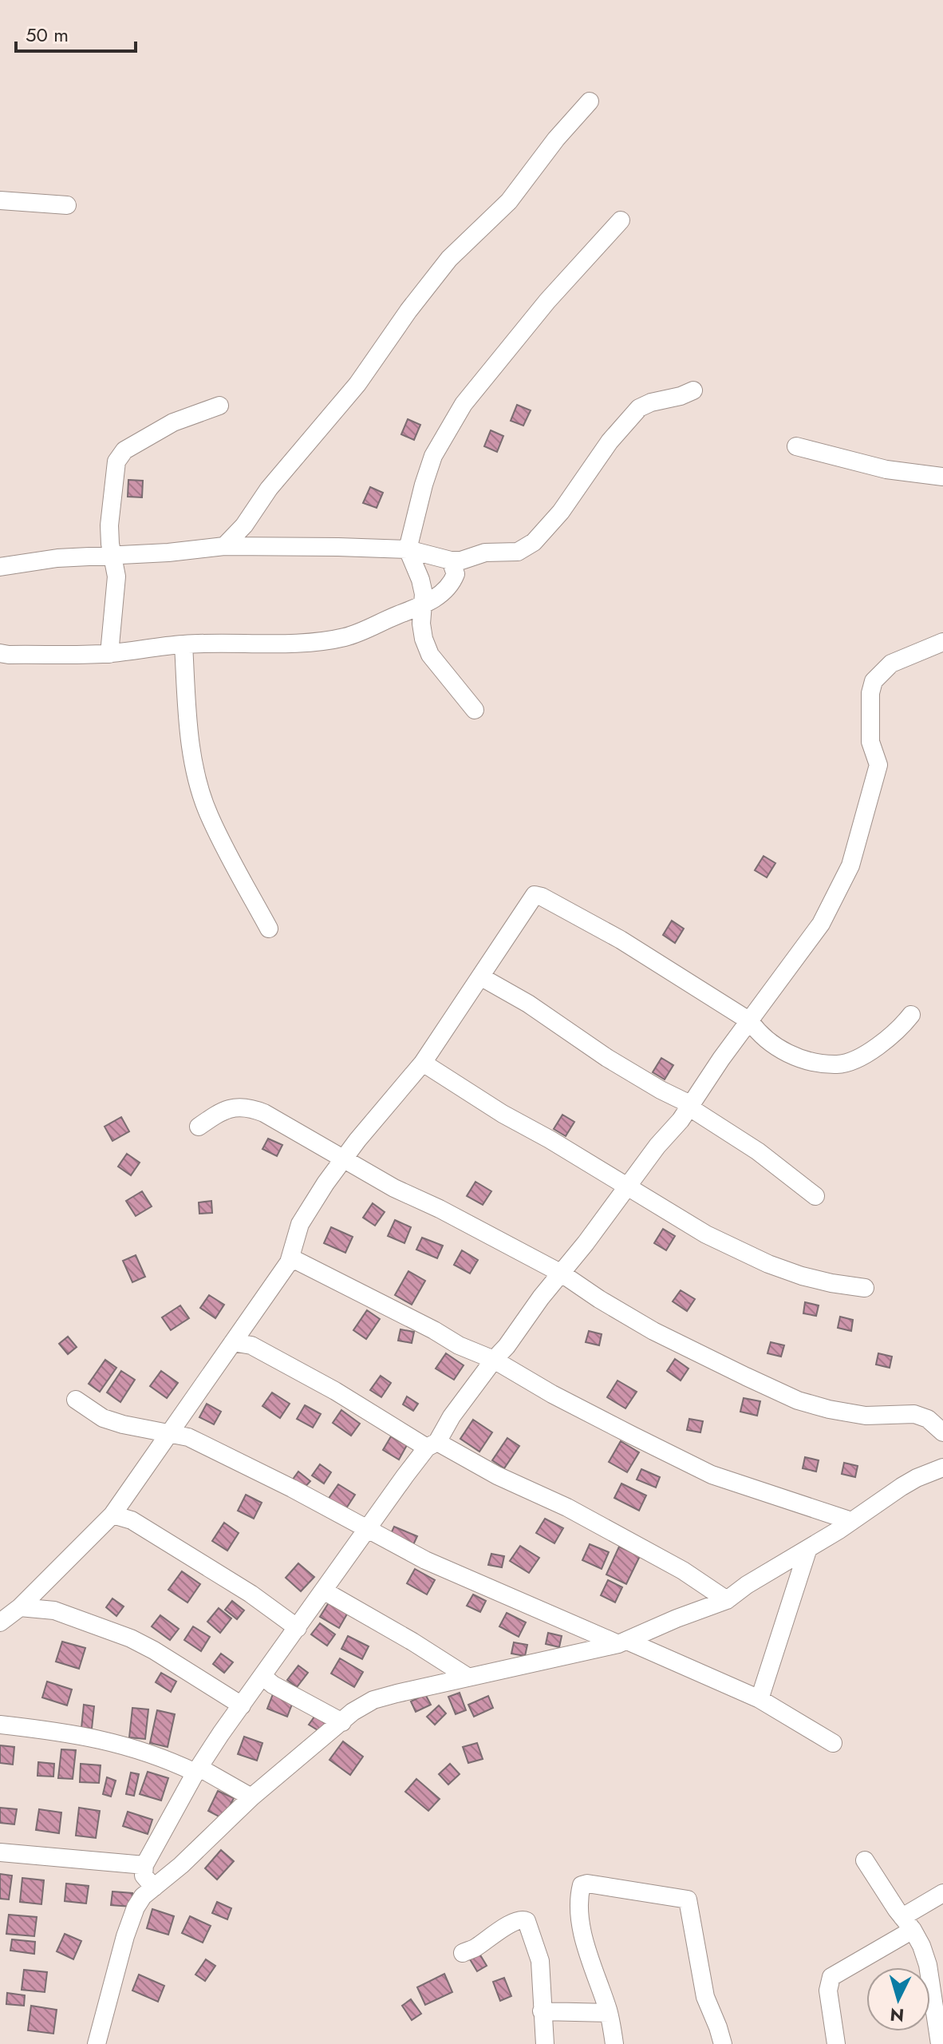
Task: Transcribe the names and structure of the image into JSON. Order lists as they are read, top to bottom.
{
  "scale_bar": "50 m",
  "north": "bottom"
}
